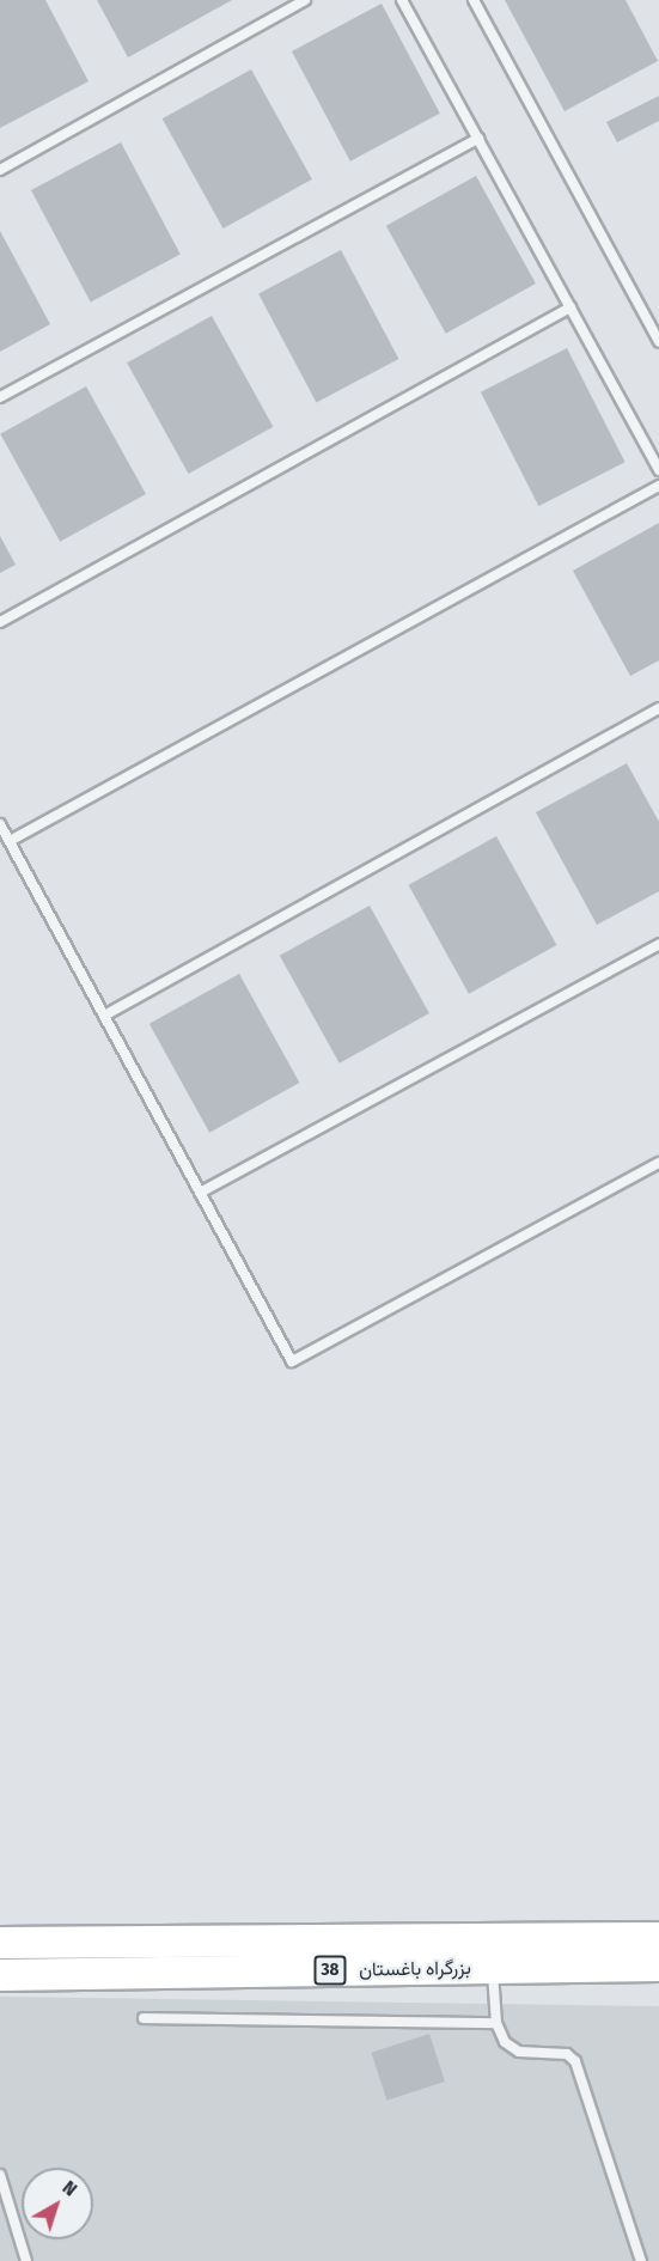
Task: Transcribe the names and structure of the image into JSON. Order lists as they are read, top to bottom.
{
  "streets": {
    "highway": ["بزرگراه باغستان", "38"]
  },
  "north": "top right"
}
